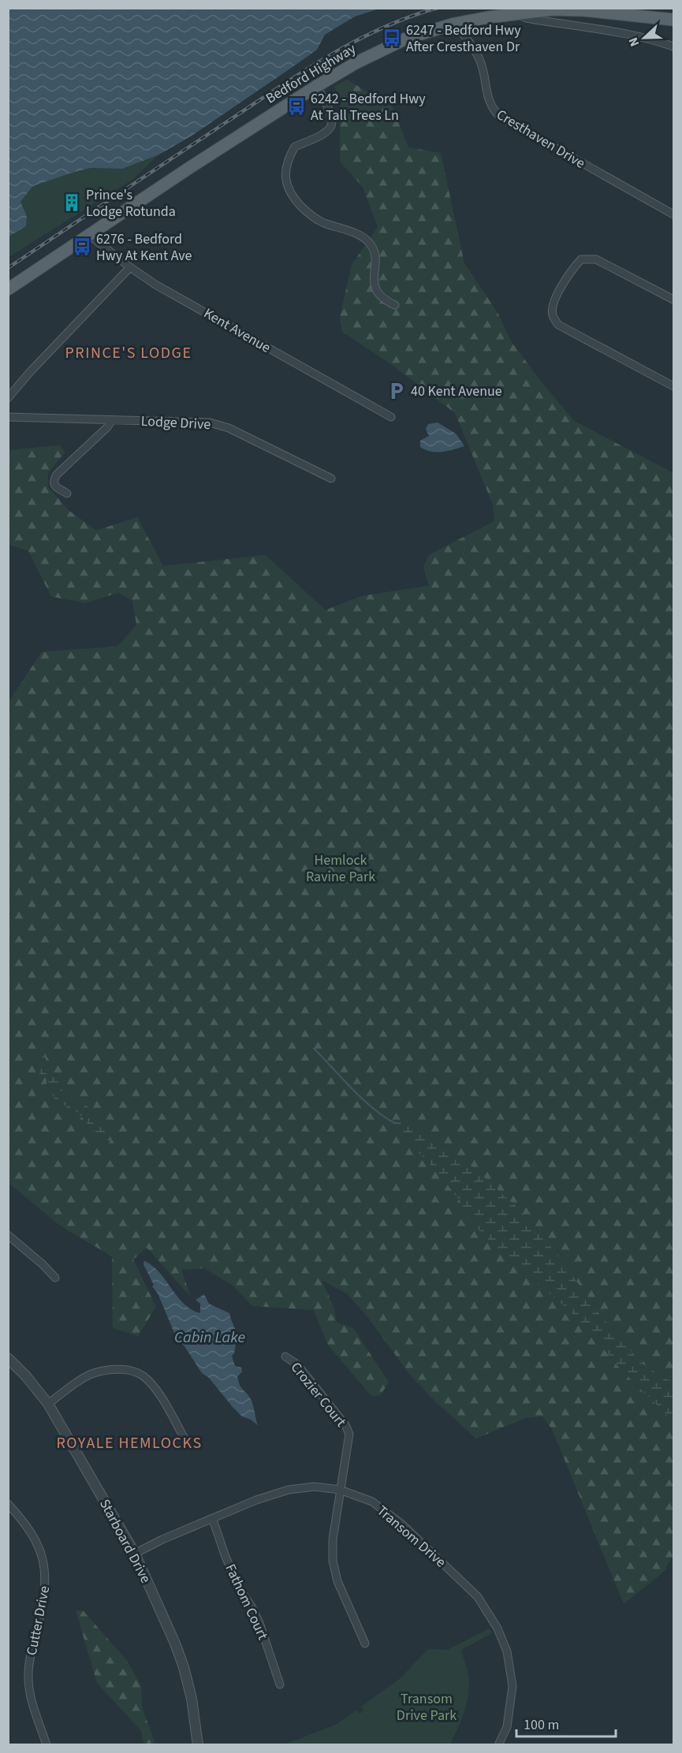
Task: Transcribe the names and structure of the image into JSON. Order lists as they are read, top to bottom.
{
  "streets": {
    "main road": ["Bedford Highway"],
    "street": [
      "Cresthaven Drive",
      "Kent Avenue",
      "Lodge Drive",
      "Crozier Court",
      "Transom Drive",
      "Starboard Drive",
      "Fathom Court",
      "Cutter Drive"
    ]
  },
  "crossings": [
    ["Bedford Highway", "Cresthaven Drive"],
    ["Bedford Highway", "Kent Avenue"],
    ["Crozier Court", "Transom Drive"],
    ["Transom Drive", "Starboard Drive"],
    ["Transom Drive", "Fathom Court"]
  ],
  "districts": ["PRINCE'S LODGE", "ROYALE HEMLOCKS"],
  "water": ["Cabin Lake"],
  "parks": ["Hemlock Ravine Park", "Transom Drive Park"],
  "places": {
    "bus stop": ["6247 - Bedford Hwy After Cresthaven Dr", "6242 - Bedford Hwy At Tall Trees Ln", "6276 - Bedford Hwy At Kent Ave"],
    "building": ["Prince's Lodge Rotunda"],
    "parking": ["40 Kent Avenue"]
  },
  "scale_bar": "100 m",
  "north": "left"
}
